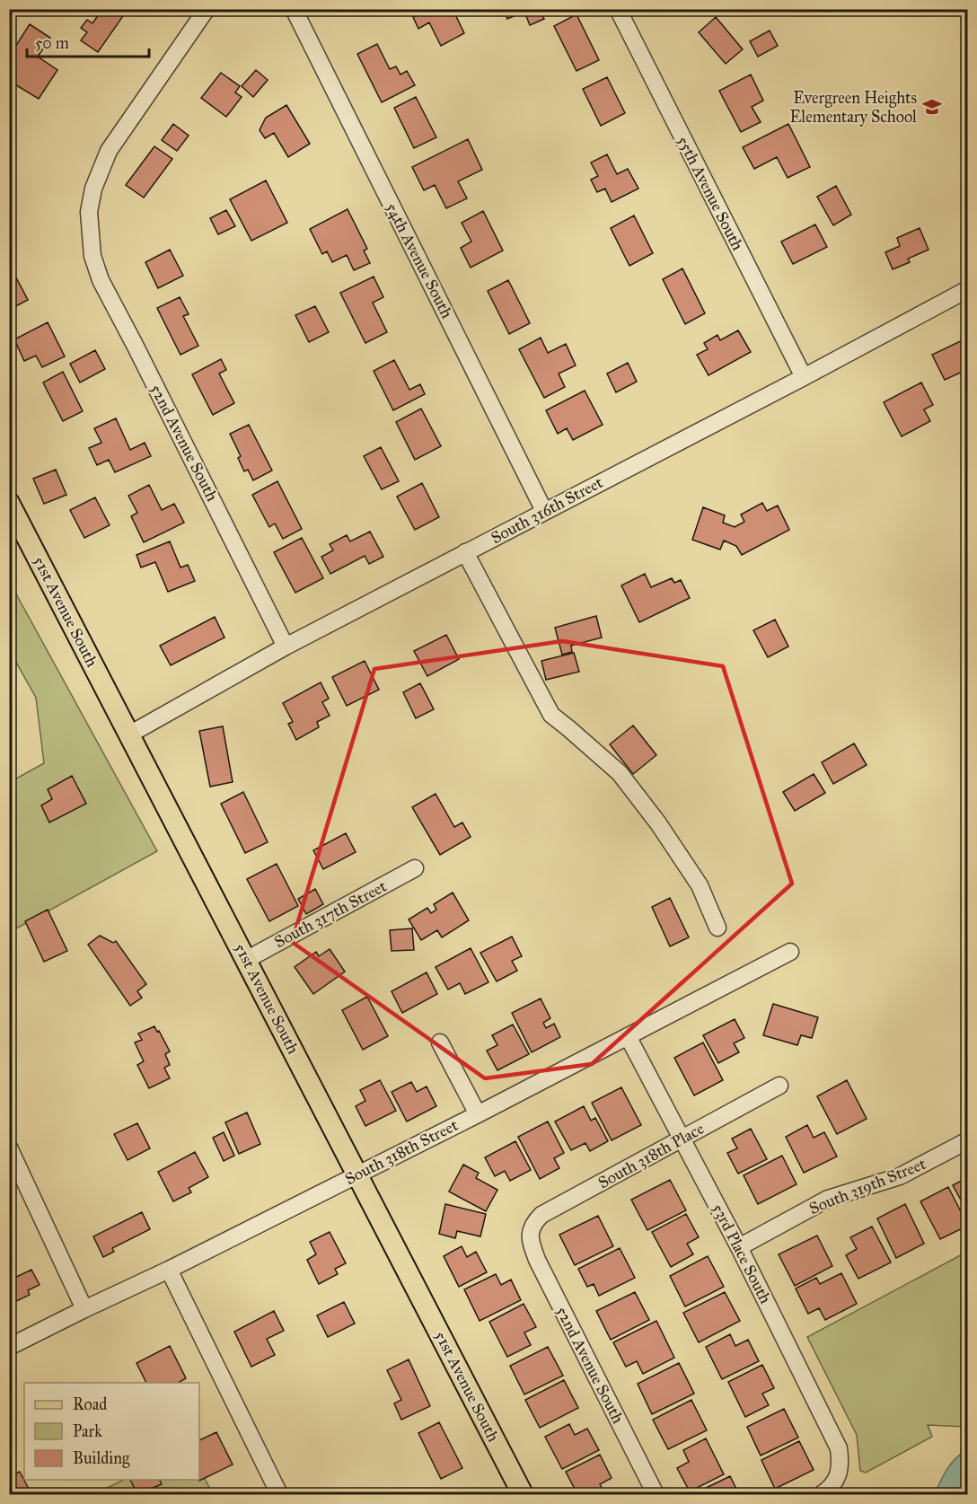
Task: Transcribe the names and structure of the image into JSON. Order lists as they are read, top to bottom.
{
  "streets": {
    "main road": ["51st Avenue South"],
    "street": [
      "55th Avenue South",
      "54th Avenue South",
      "52nd Avenue South",
      "South 316th Street",
      "South 317th Street",
      "South 318th Street",
      "South 318th Place",
      "South 319th Street",
      "53rd Place South"
    ]
  },
  "crossings": [
    ["55th Avenue South", "South 316th Street"],
    ["54th Avenue South", "South 316th Street"],
    ["52nd Avenue South", "South 316th Street"],
    ["52nd Avenue South", "South 318th Place"],
    ["South 316th Street", "51st Avenue South"],
    ["51st Avenue South", "South 317th Street"],
    ["51st Avenue South", "South 318th Street"],
    ["South 318th Street", "53rd Place South"],
    ["South 318th Place", "53rd Place South"],
    ["South 319th Street", "53rd Place South"]
  ],
  "places": {
    "school or university": ["Evergreen Heights Elementary School"]
  },
  "legend": ["Road", "Park", "Building"],
  "scale_bar": "50 m"
}
